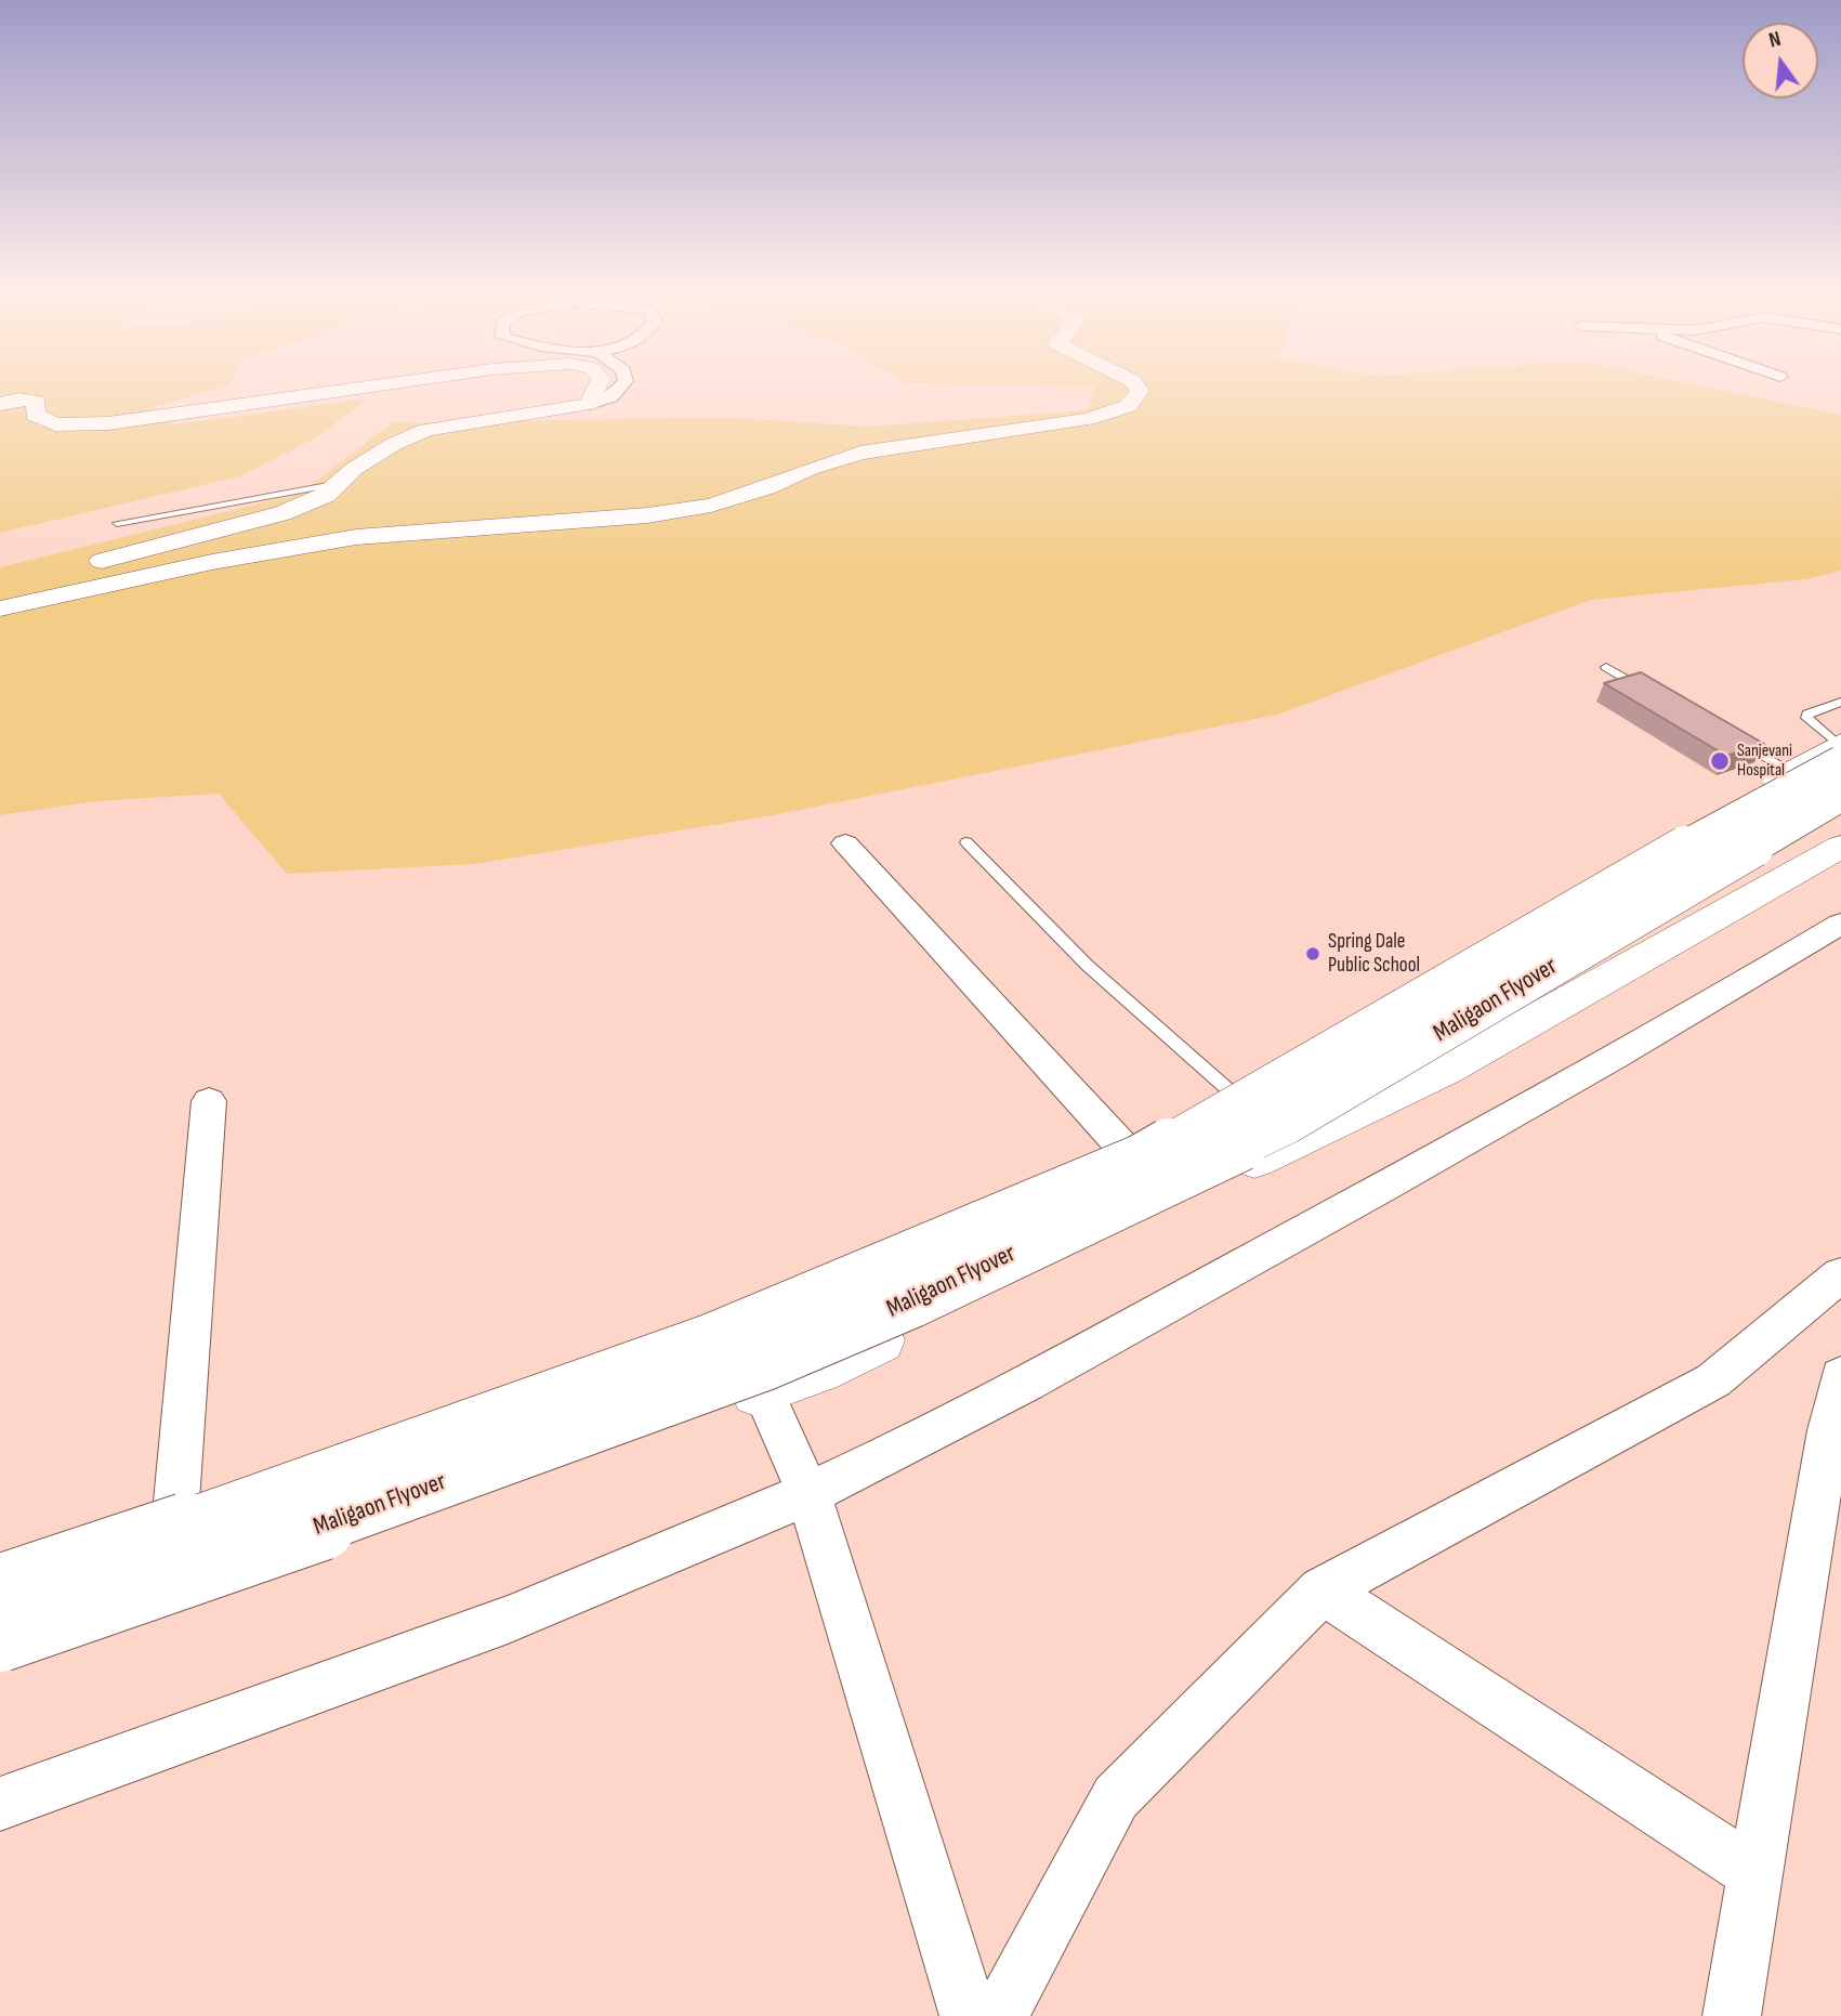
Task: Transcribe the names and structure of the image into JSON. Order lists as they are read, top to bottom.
{
  "streets": {
    "main road": ["Maligaon Flyover"]
  },
  "places": ["Sanjevani Hospital", "Spring Dale Public School"],
  "north": "top"
}
